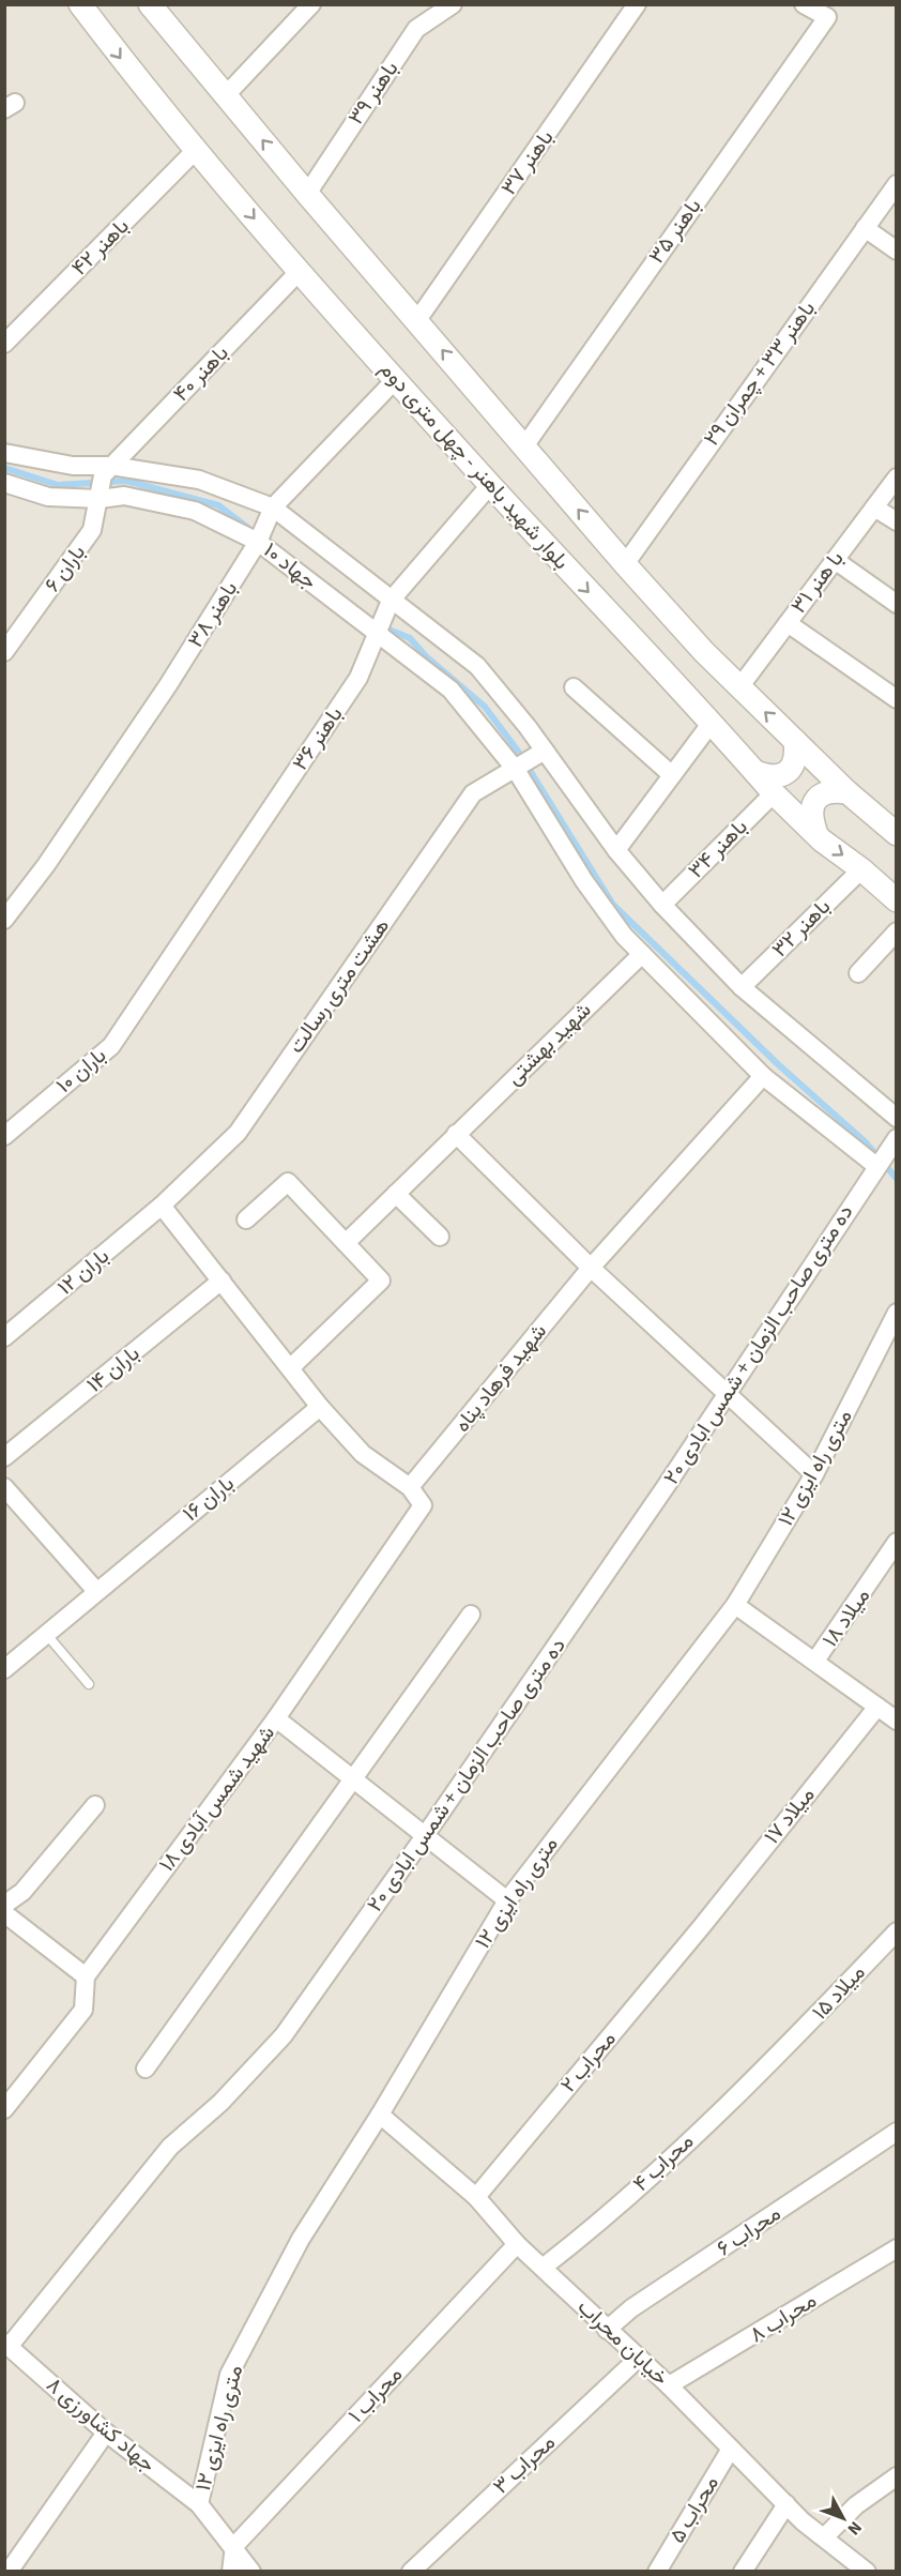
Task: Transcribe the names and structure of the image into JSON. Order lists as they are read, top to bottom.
{
  "streets": {
    "street": [
      "باهنر ۳۹",
      "باهنر ۳۷",
      "باهنر ۳۵",
      "باهنر ۴۲",
      "باهنر ۴۰",
      "باهنر ۳۳ + چمران ۲۹",
      "بلوار شهید باهنر - چهل متری دوم",
      "جهاد ۱۰",
      "باران ۶",
      "با هنر ۳۱",
      "باهنر ۳۸",
      "باهنر ۳۶",
      "باهنر ۳۴",
      "باهنر ۳۲",
      "هشت متری رسالت",
      "شهید بهشتی",
      "باران ۱۰",
      "باران ۱۲",
      "ده متری صاحب الزمان + شمس ابادی ۲۰",
      "باران ۱۴",
      "شهید فرهاد پناه",
      "۱۲ متری راه ایزی",
      "باران ۱۶",
      "میلاد ۱۸",
      "شهید شمس آبادی ۱۸",
      "میلاد ۱۷",
      "میلاد ۱۵",
      "محراب ۲",
      "محراب ۴",
      "محراب ۶",
      "محراب ۸",
      "خیابان محراب",
      "محراب ۱",
      "جهاد کشاورزی ۸",
      "محراب ۳",
      "محراب ۵"
    ]
  },
  "crossings": [
    ["باهنر ۴۲", "بلوار شهید باهنر - چهل متری دوم"],
    ["باهنر ۴۰", "بلوار شهید باهنر - چهل متری دوم"],
    ["باهنر ۴۰", "جهاد ۱۰"],
    ["باهنر ۴۰", "باران ۶"],
    ["بلوار شهید باهنر - چهل متری دوم", "باهنر ۳۸"],
    ["بلوار شهید باهنر - چهل متری دوم", "باهنر ۳۶"],
    ["بلوار شهید باهنر - چهل متری دوم", "باهنر ۳۴"],
    ["بلوار شهید باهنر - چهل متری دوم", "باهنر ۳۲"],
    ["جهاد ۱۰", "باران ۶"],
    ["جهاد ۱۰", "باهنر ۳۸"],
    ["جهاد ۱۰", "باهنر ۳۶"],
    ["جهاد ۱۰", "هشت متری رسالت"],
    ["جهاد ۱۰", "شهید بهشتی"],
    ["جهاد ۱۰", "ده متری صاحب الزمان + شمس ابادی ۲۰"],
    ["جهاد ۱۰", "شهید فرهاد پناه"],
    ["باهنر ۳۶", "باران ۱۰"],
    ["هشت متری رسالت", "باران ۱۲"],
    ["ده متری صاحب الزمان + شمس ابادی ۲۰", "جهاد کشاورزی ۸"],
    ["شهید فرهاد پناه", "شهید شمس آبادی ۱۸"],
    ["۱۲ متری راه ایزی", "خیابان محراب"],
    ["۱۲ متری راه ایزی", "جهاد کشاورزی ۸"],
    ["میلاد ۱۷", "محراب ۲"],
    ["میلاد ۱۵", "محراب ۴"],
    ["محراب ۲", "خیابان محراب"],
    ["محراب ۴", "خیابان محراب"],
    ["محراب ۶", "خیابان محراب"],
    ["محراب ۸", "خیابان محراب"],
    ["خیابان محراب", "محراب ۱"],
    ["خیابان محراب", "محراب ۳"],
    ["خیابان محراب", "محراب ۵"],
    ["محراب ۱", "جهاد کشاورزی ۸"]
  ],
  "north": "bottom right"
}
